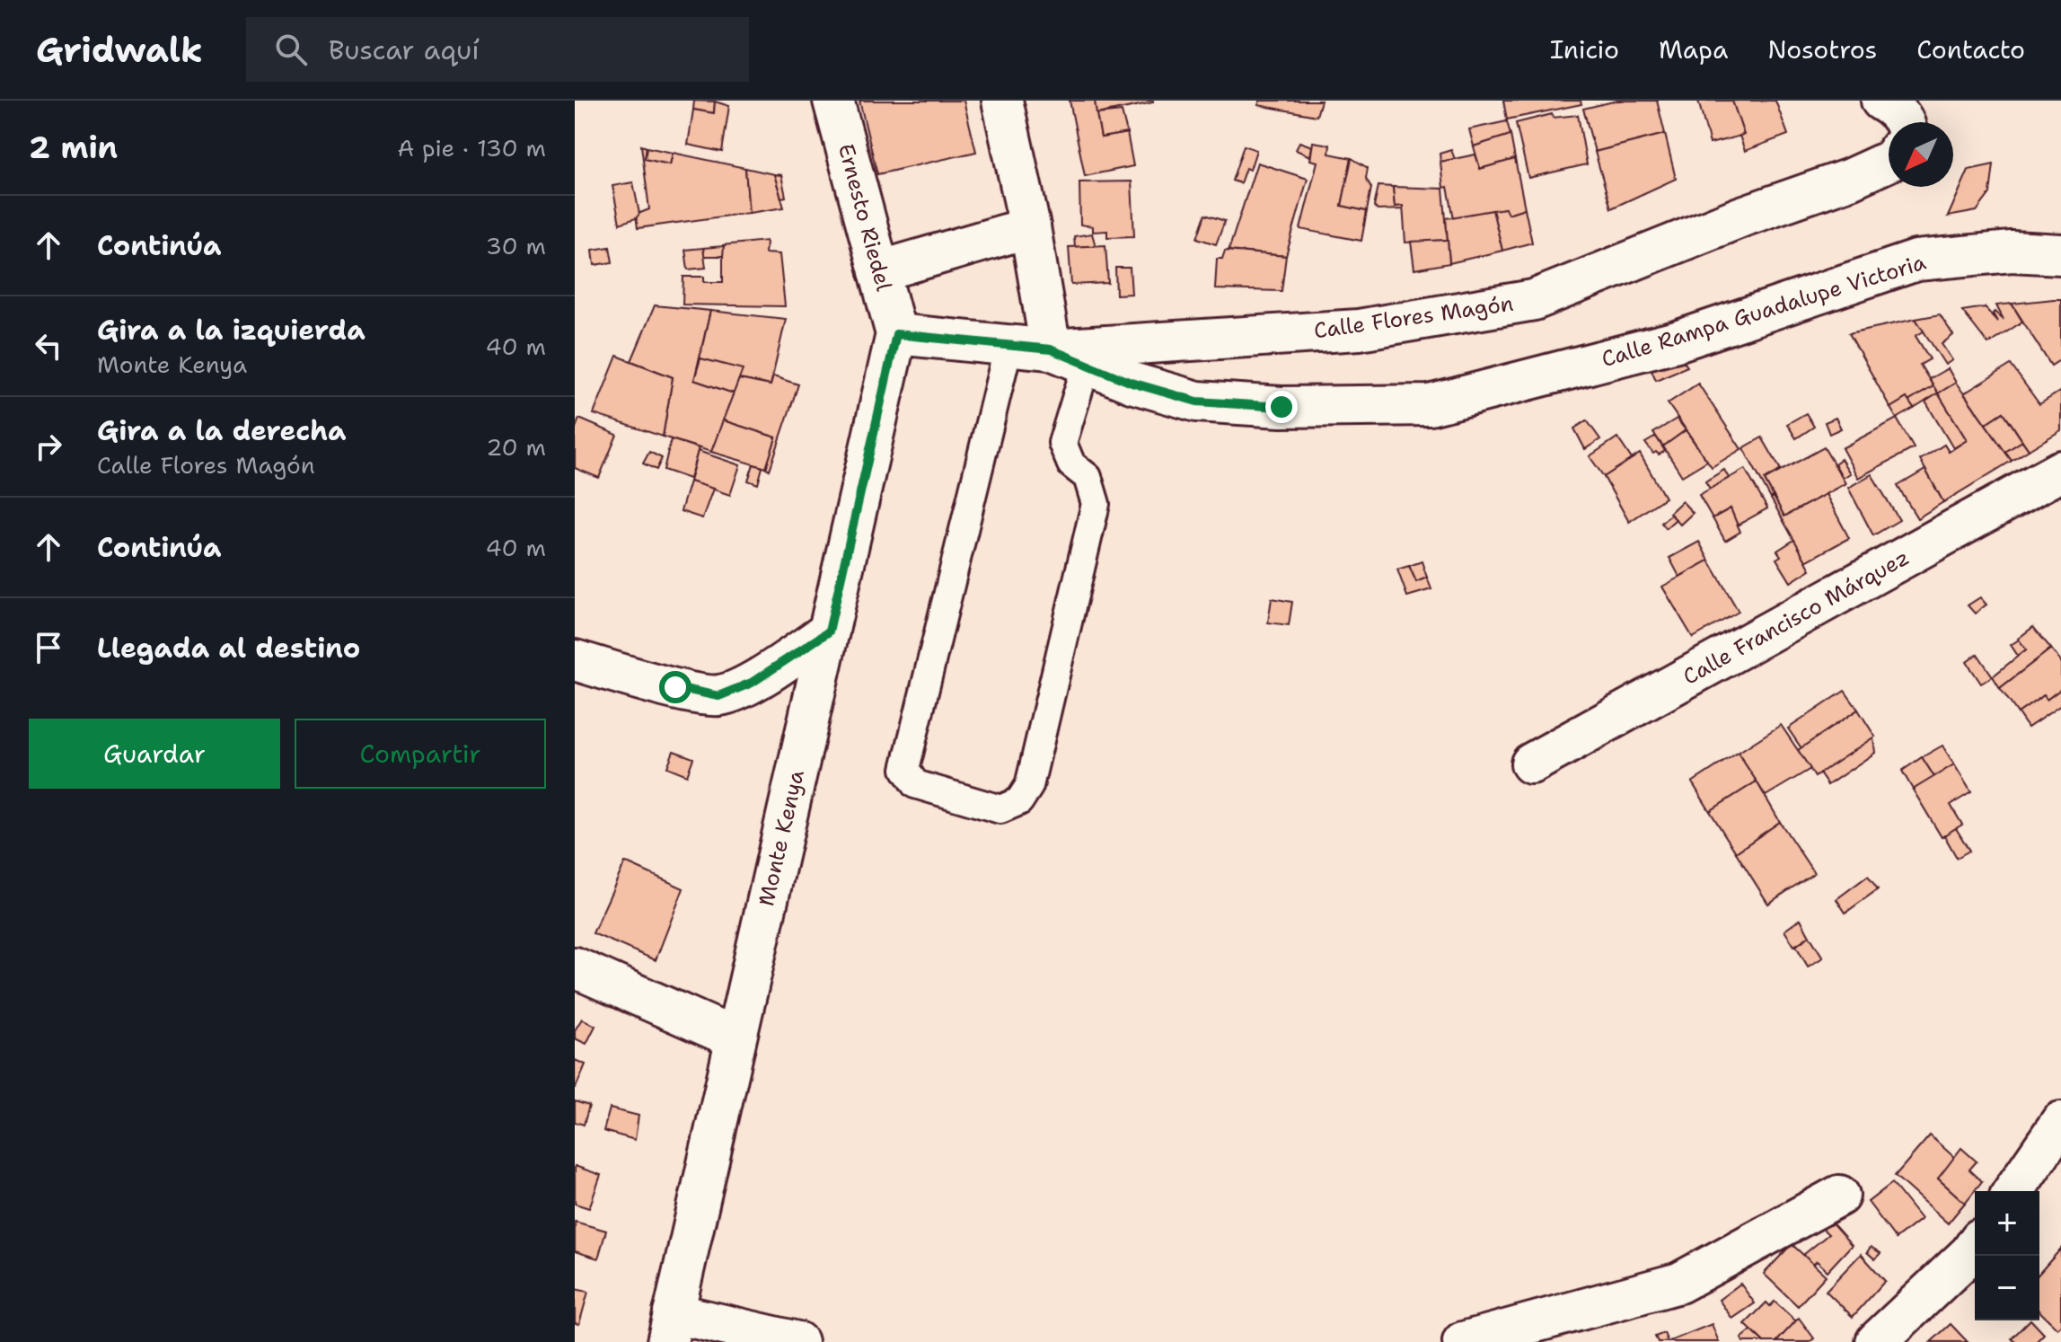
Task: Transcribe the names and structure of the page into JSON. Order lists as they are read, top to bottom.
{
  "streets": {
    "street": [
      "Ernesto Riedel",
      "Calle Rampa Guadalupe Victoria",
      "Calle Flores Magón",
      "Calle Francisco Márquez",
      "Monte Kenya"
    ]
  },
  "crossings": [
    ["Ernesto Riedel", "Calle Flores Magón"],
    ["Ernesto Riedel", "Monte Kenya"],
    ["Calle Rampa Guadalupe Victoria", "Calle Flores Magón"],
    ["Calle Flores Magón", "Monte Kenya"]
  ],
  "north": "bottom left",
  "page": {
    "header": "Gridwalk",
    "search": "Buscar aquí",
    "nav": [
      "Inicio",
      "Mapa",
      "Nosotros",
      "Contacto"
    ],
    "heading": ["2 min", "A pie · 130 m"],
    "list": [
      ["Continúa", "30 m"],
      ["Gira a la izquierda", "Monte Kenya", "40 m"],
      ["Gira a la derecha", "Calle Flores Magón", "20 m"],
      ["Continúa", "40 m"],
      "Llegada al destino"
    ],
    "buttons": ["Guardar", "Compartir"],
    "map_buttons": ["+", "−"]
  }
}
